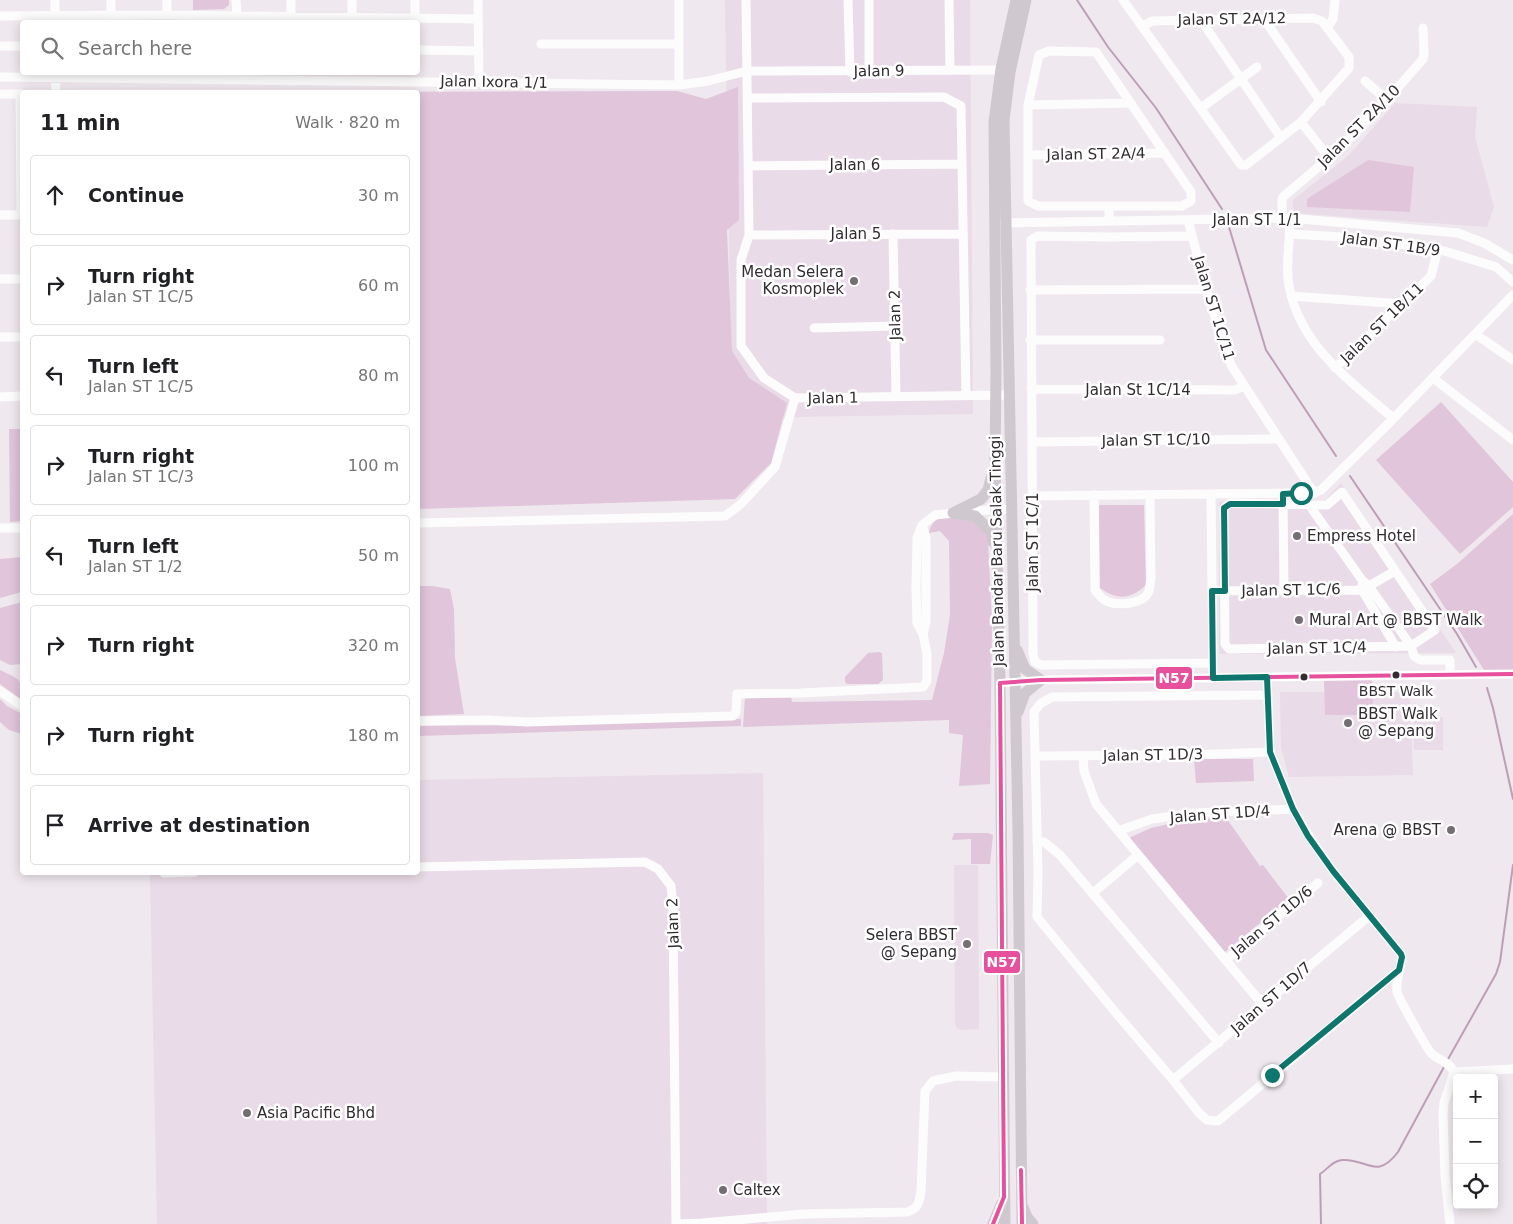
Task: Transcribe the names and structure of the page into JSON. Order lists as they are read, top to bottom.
{
  "streets": {
    "main road": ["Jalan Bandar Baru Salak Tinggi"],
    "street": [
      "Jalan ST 2A/12",
      "Jalan 9",
      "Jalan Ixora 1/1",
      "Jalan ST 2A/10",
      "Jalan ST 2A/4",
      "Jalan 6",
      "Jalan ST 1/1",
      "Jalan 5",
      "Jalan ST 1B/9",
      "Jalan ST 1C/11",
      "Jalan 2",
      "Jalan ST 1B/11",
      "Jalan St 1C/14",
      "Jalan 1",
      "Jalan ST 1C/10",
      "Jalan ST 1C/1",
      "Jalan ST 1C/6",
      "Jalan ST 1C/4",
      "Jalan ST 1D/3",
      "Jalan ST 1D/4",
      "Jalan ST 1D/6",
      "Jalan ST 1D/7"
    ]
  },
  "crossings": [
    ["Jalan 9", "Jalan Ixora 1/1"],
    ["Jalan 9", "Jalan Bandar Baru Salak Tinggi"],
    ["Jalan ST 2A/10", "Jalan ST 1/1"],
    ["Jalan ST 2A/10", "Jalan ST 1B/9"],
    ["Jalan ST 2A/10", "Jalan ST 1B/11"],
    ["Jalan ST 1/1", "Jalan ST 1C/11"],
    ["Jalan ST 1/1", "Jalan Bandar Baru Salak Tinggi"],
    ["Jalan 5", "Jalan 2"],
    ["Jalan 5", "Jalan 1"],
    ["Jalan ST 1B/9", "Jalan ST 1B/11"],
    ["Jalan ST 1C/11", "Jalan St 1C/14"],
    ["Jalan ST 1C/11", "Jalan ST 1C/10"],
    ["Jalan ST 1C/11", "Jalan ST 1C/1"],
    ["Jalan 2", "Jalan 1"],
    ["Jalan St 1C/14", "Jalan ST 1C/1"],
    ["Jalan 1", "Jalan Bandar Baru Salak Tinggi"],
    ["Jalan ST 1C/10", "Jalan ST 1C/1"],
    ["Jalan ST 1C/6", "Jalan ST 1C/4"]
  ],
  "places": [
    "Medan Selera Kosmoplek",
    "Empress Hotel",
    "Mural Art @ BBST Walk",
    "BBST Walk",
    "BBST Walk @ Sepang",
    "Arena @ BBST",
    "Selera BBST @ Sepang",
    "Asia Pacific Bhd",
    "Caltex"
  ],
  "lines": ["transit line N57"],
  "page": {
    "search": "Search here",
    "heading": ["11 min", "Walk · 820 m"],
    "list": [
      ["Continue", "30 m"],
      ["Turn right", "Jalan ST 1C/5", "60 m"],
      ["Turn left", "Jalan ST 1C/5", "80 m"],
      ["Turn right", "Jalan ST 1C/3", "100 m"],
      ["Turn left", "Jalan ST 1/2", "50 m"],
      ["Turn right", "320 m"],
      ["Turn right", "180 m"],
      "Arrive at destination"
    ],
    "map_buttons": ["+", "−"]
  }
}
